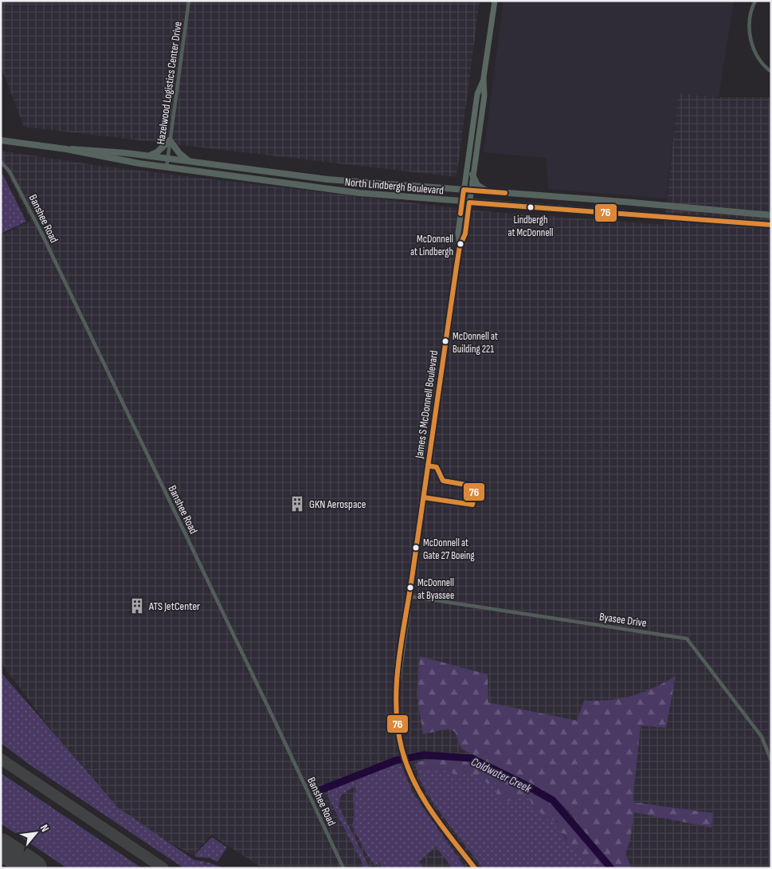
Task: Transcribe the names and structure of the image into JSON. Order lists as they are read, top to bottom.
{
  "streets": {
    "highway": ["North Lindbergh Boulevard"],
    "main road": ["James S McDonnell Boulevard"],
    "street": ["Hazelwood Logistics Center Drive", "Banshee Road", "Byasee Drive"]
  },
  "crossings": [
    ["Hazelwood Logistics Center Drive", "North Lindbergh Boulevard"],
    ["North Lindbergh Boulevard", "James S McDonnell Boulevard"],
    ["James S McDonnell Boulevard", "Byasee Drive"]
  ],
  "water": ["Coldwater Creek"],
  "places": {
    "other": [
      "Lindbergh at McDonnell",
      "McDonnell at Lindbergh",
      "McDonnell at Building 221",
      "McDonnell at Gate 27 Boeing",
      "McDonnell at Byassee"
    ],
    "building": ["GKN Aerospace", "ATS JetCenter"]
  },
  "lines": ["transit line 76"],
  "north": "top right"
}
